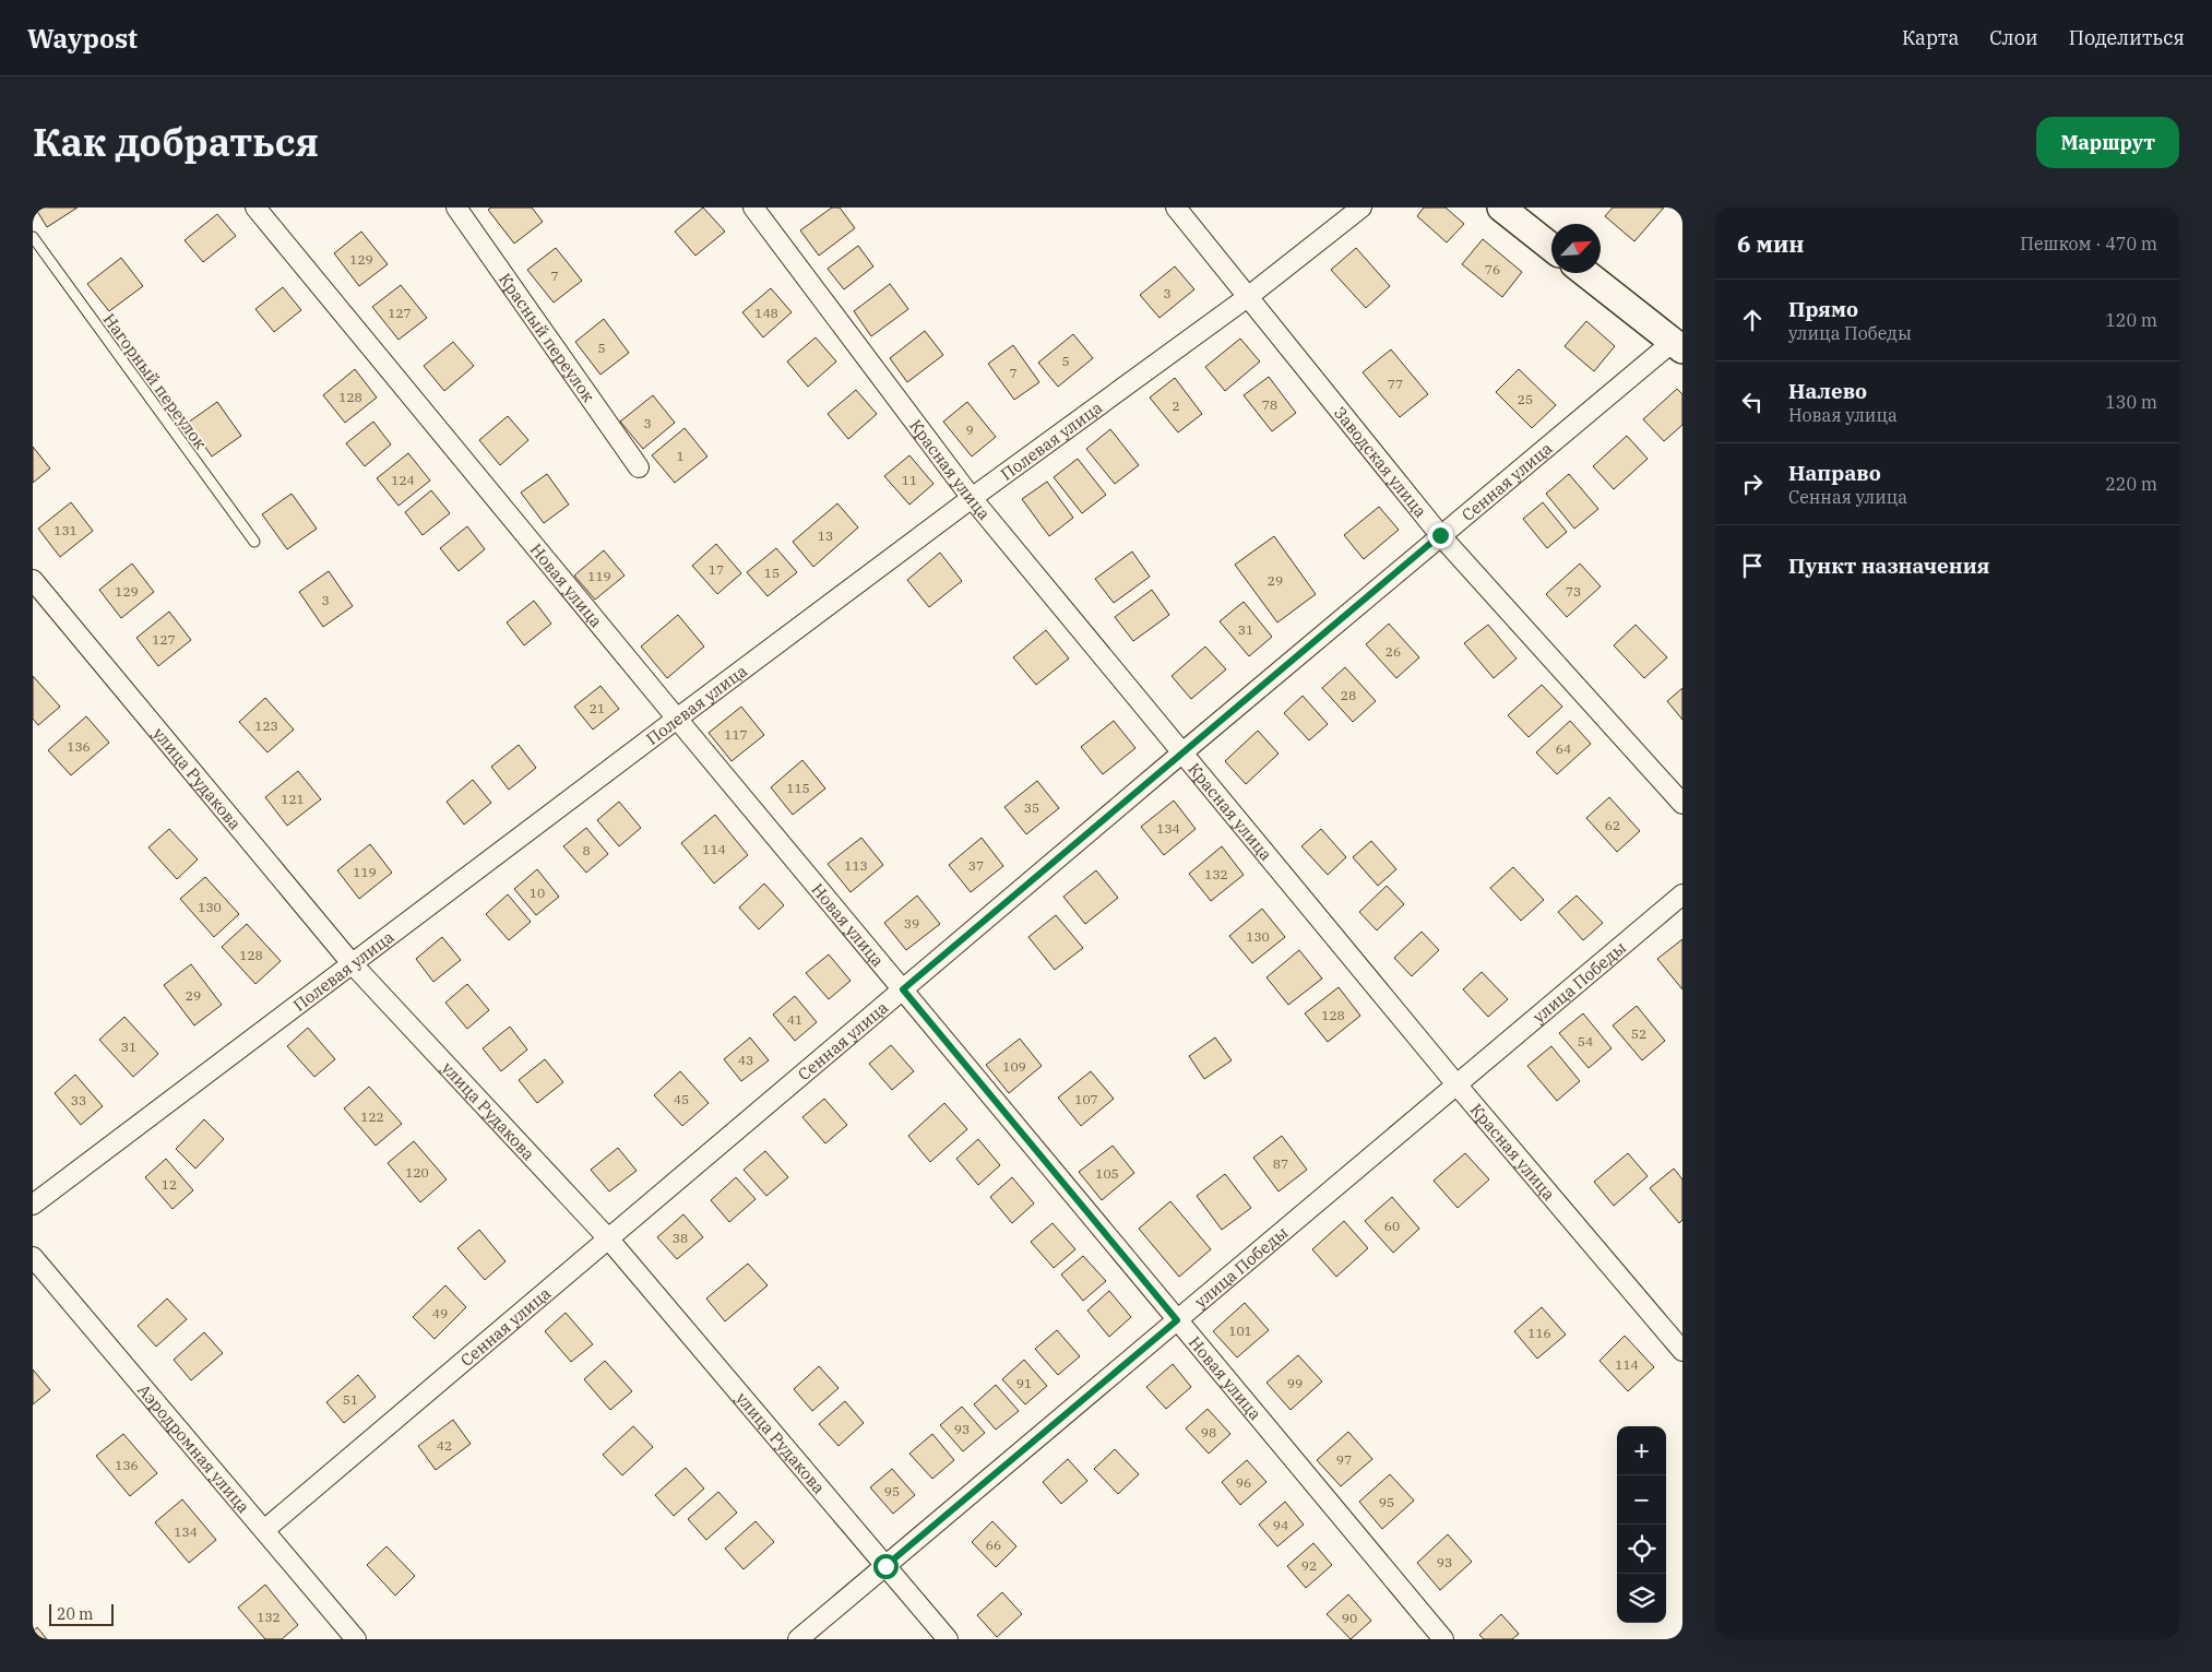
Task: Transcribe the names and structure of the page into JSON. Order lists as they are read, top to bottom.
{
  "streets": {
    "street": [
      "Красный переулок",
      "Полевая улица",
      "Заводская улица",
      "Красная улица",
      "Сенная улица",
      "Новая улица",
      "улица Рудакова",
      "улица Победы",
      "Аэродромная улица"
    ],
    "lane": ["Нагорный переулок"]
  },
  "crossings": [
    ["Полевая улица", "Заводская улица"],
    ["Полевая улица", "Красная улица"],
    ["Полевая улица", "Новая улица"],
    ["Полевая улица", "улица Рудакова"],
    ["Заводская улица", "Сенная улица"],
    ["Красная улица", "Сенная улица"],
    ["Красная улица", "улица Победы"],
    ["Сенная улица", "Новая улица"],
    ["Сенная улица", "улица Рудакова"],
    ["Сенная улица", "Аэродромная улица"],
    ["Новая улица", "улица Победы"],
    ["улица Рудакова", "улица Победы"]
  ],
  "house_numbers": [
    "129",
    "76",
    "7",
    "3",
    "127",
    "148",
    "5",
    "5",
    "7",
    "77",
    "128",
    "25",
    "78",
    "2",
    "3",
    "9",
    "1",
    "124",
    "11",
    "131",
    "13",
    "17",
    "15",
    "119",
    "29",
    "129",
    "73",
    "3",
    "31",
    "127",
    "26",
    "28",
    "21",
    "123",
    "117",
    "136",
    "64",
    "115",
    "121",
    "35",
    "62",
    "134",
    "114",
    "8",
    "113",
    "37",
    "119",
    "132",
    "10",
    "130",
    "39",
    "130",
    "128",
    "29",
    "128",
    "41",
    "52",
    "54",
    "31",
    "43",
    "109",
    "45",
    "107",
    "33",
    "122",
    "87",
    "120",
    "105",
    "12",
    "60",
    "38",
    "49",
    "101",
    "116",
    "114",
    "91",
    "99",
    "51",
    "93",
    "98",
    "42",
    "97",
    "136",
    "96",
    "95",
    "95",
    "94",
    "134",
    "66",
    "93",
    "92",
    "132",
    "90"
  ],
  "scale_bar": "20 m",
  "north": "top right",
  "page": {
    "header": "Waypost",
    "nav": ["Карта", "Слои", "Поделиться"],
    "title": "Как добраться",
    "buttons": "Маршрут",
    "heading": ["6 мин", "Пешком · 470 m"],
    "list": [
      ["Прямо", "улица Победы", "120 m"],
      ["Налево", "Новая улица", "130 m"],
      ["Направо", "Сенная улица", "220 m"],
      "Пункт назначения"
    ],
    "map_buttons": ["+", "−"],
    "scale": "20 m"
  }
}
